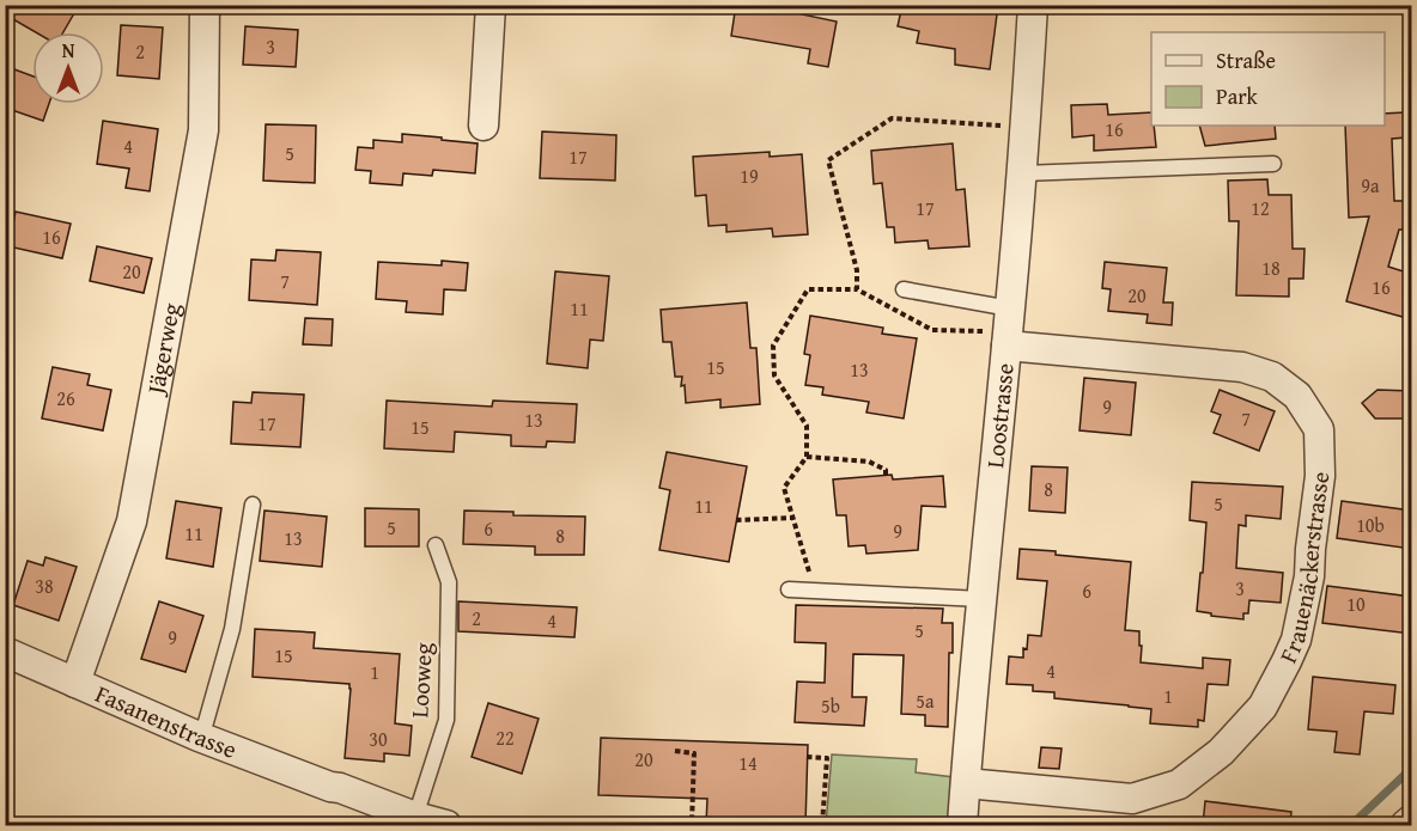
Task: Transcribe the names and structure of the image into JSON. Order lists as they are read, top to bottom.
{
  "streets": {
    "street": [
      "Jägerweg",
      "Loostrasse",
      "Frauenäckerstrasse",
      "Fasanenstrasse"
    ],
    "lane": ["Looweg"]
  },
  "crossings": [
    ["Jägerweg", "Fasanenstrasse"],
    ["Loostrasse", "Frauenäckerstrasse"],
    ["Looweg", "Fasanenstrasse"]
  ],
  "house_numbers": [
    "3",
    "2",
    "16",
    "4",
    "5",
    "17",
    "19",
    "9a",
    "17",
    "12",
    "16",
    "18",
    "20",
    "7",
    "16",
    "20",
    "11",
    "15",
    "13",
    "26",
    "9",
    "7",
    "13",
    "17",
    "15",
    "8",
    "5",
    "11",
    "10b",
    "5",
    "6",
    "9",
    "11",
    "8",
    "13",
    "38",
    "3",
    "6",
    "10",
    "2",
    "4",
    "5",
    "9",
    "15",
    "4",
    "1",
    "1",
    "5a",
    "5b",
    "22",
    "30",
    "20",
    "14"
  ],
  "legend": ["Straße", "Park"],
  "north": "top"
}
